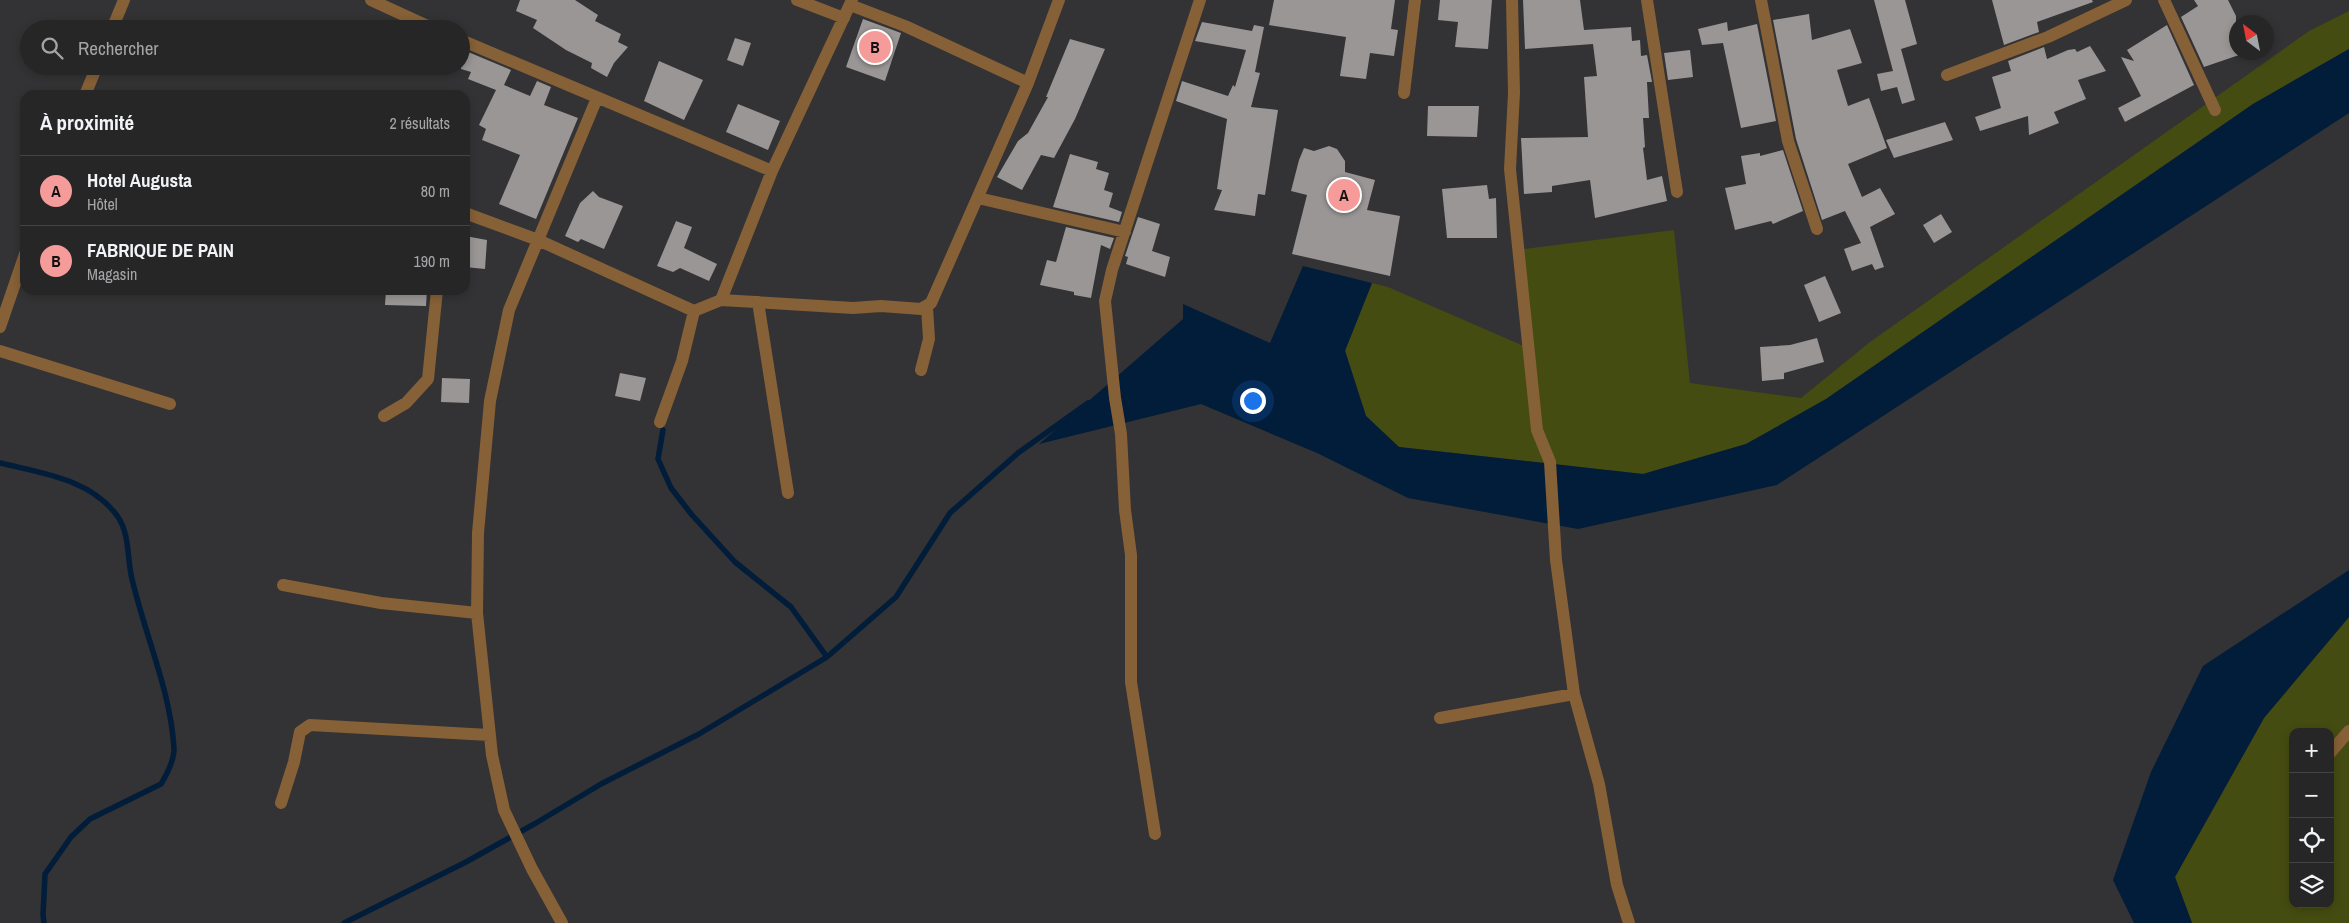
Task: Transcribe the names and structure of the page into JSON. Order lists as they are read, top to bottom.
{
  "north": "top left",
  "page": {
    "search": "Rechercher",
    "pins": ["B", "A"],
    "heading": ["À proximité", "2 résultats"],
    "list": [
      {
        "mark": "A",
        "name": "Hotel Augusta",
        "note": "Hôtel",
        "value": "80 m"
      },
      {
        "mark": "B",
        "name": "FABRIQUE DE PAIN",
        "note": "Magasin",
        "value": "190 m"
      }
    ],
    "map_buttons": ["+", "−"]
  }
}
